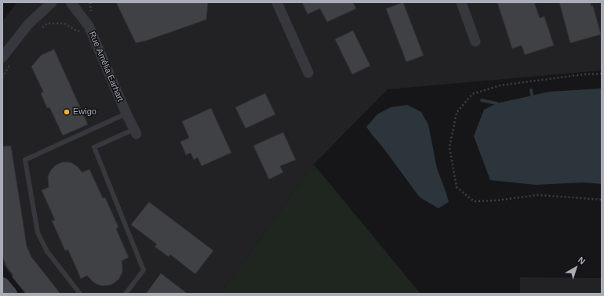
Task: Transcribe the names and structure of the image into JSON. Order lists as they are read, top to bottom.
{
  "streets": {
    "street": ["Rue Amélia Earhart"]
  },
  "places": ["Ewigo"],
  "north": "top right"
}
